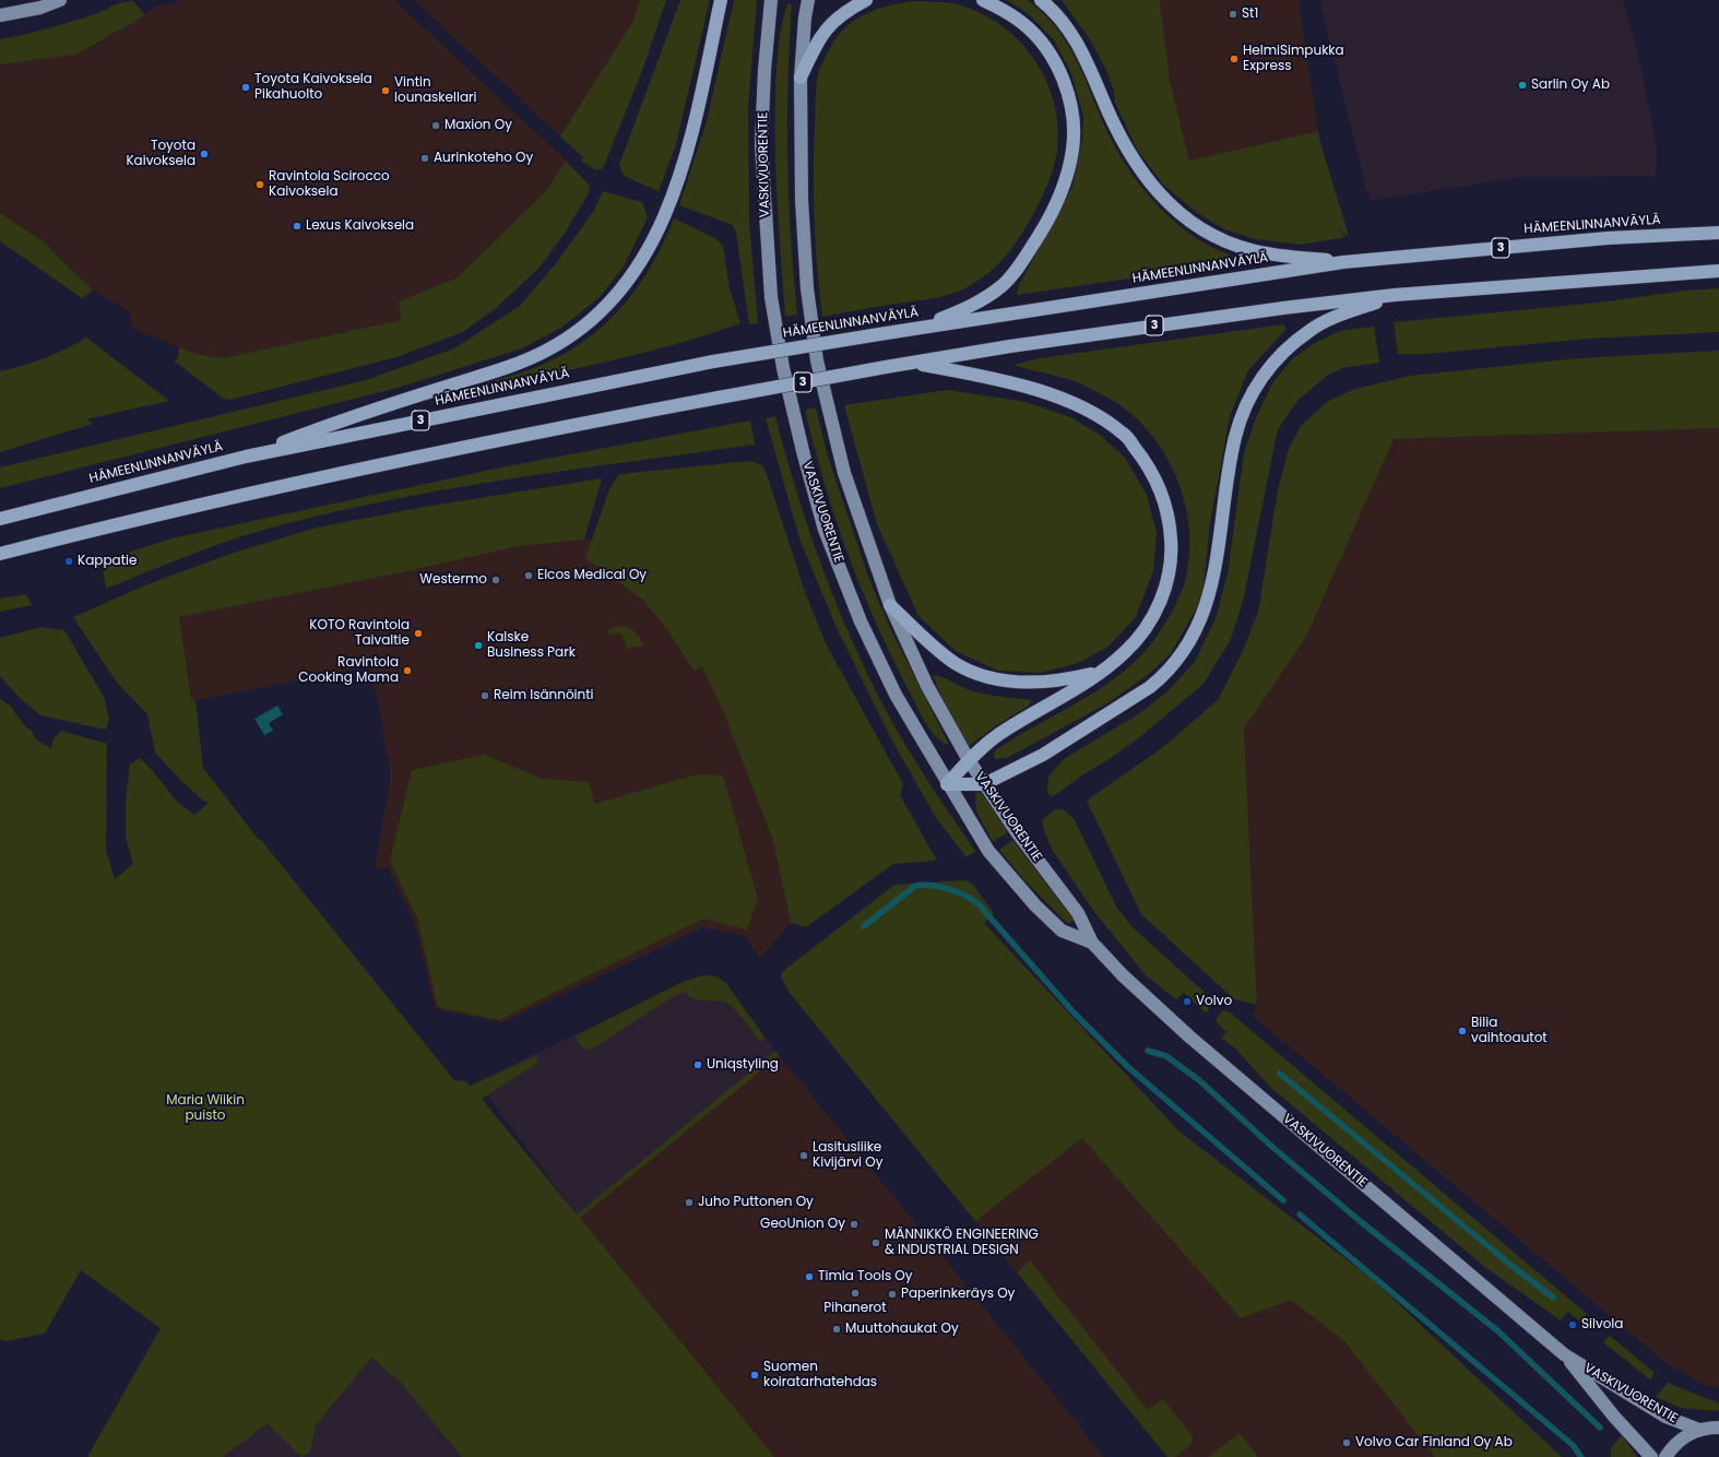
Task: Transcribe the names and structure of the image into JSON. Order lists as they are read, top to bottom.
{
  "streets": {
    "highway": ["HÄMEENLINNANVÄYLÄ", "3"],
    "main road": ["VASKIVUORENTIE"]
  },
  "parks": ["Maria Wiikin puisto"],
  "places": [
    "St1",
    "HelmiSimpukka Express",
    "Sarlin Oy Ab",
    "Toyota Kaivoksela Pikahuolto",
    "Vintin lounaskellari",
    "Maxion Oy",
    "Toyota Kaivoksela",
    "Aurinkoteho Oy",
    "Ravintola Scirocco Kaivoksela",
    "Lexus Kaivoksela",
    "Kappatie",
    "Elcos Medical Oy",
    "Westermo",
    "KOTO Ravintola Taivaltie",
    "Kalske Business Park",
    "Ravintola Cooking Mama",
    "Reim Isännöinti",
    "Volvo",
    "Bilia vaihtoautot",
    "Uniqstyling",
    "Lasitusliike Kivijärvi Oy",
    "Juho Puttonen Oy",
    "GeoUnion Oy",
    "MÄNNIKKÖ ENGINEERING & INDUSTRIAL DESIGN",
    "Timla Tools Oy",
    "Pihanerot",
    "Paperinkeräys Oy",
    "Silvola",
    "Muuttohaukat Oy",
    "Suomen koiratarhatehdas",
    "Volvo Car Finland Oy Ab"
  ]
}
